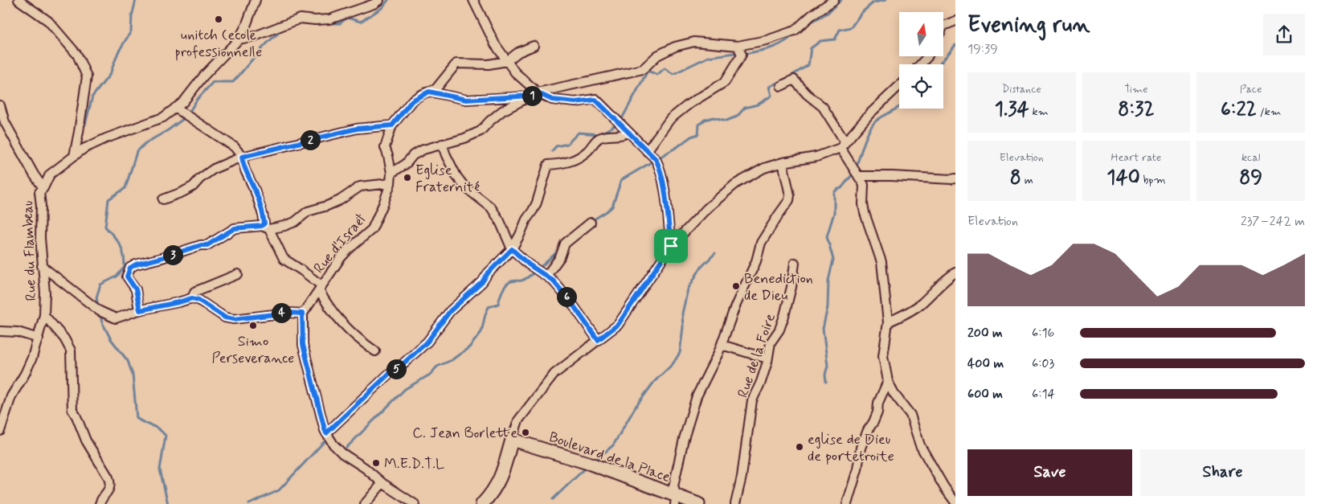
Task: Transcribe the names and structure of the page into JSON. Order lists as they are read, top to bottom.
{
  "streets": {
    "street": [
      "Rue d'Israël",
      "Rue du Flambeau",
      "Rue de la Foire",
      "Boulevard de la Place"
    ]
  },
  "places": [
    "unitch (ecole professionnelle",
    "Eglise Fraternité",
    "Benediction de Dieu",
    "Simo Perseverance",
    "C. Jean Borlette",
    "eglise de Dieu de portetroite",
    "M.E.D.T.L"
  ],
  "north": "top",
  "page": {
    "heading": ["Evening run", "19:39"],
    "stats": [
      ["Distance", "1.34 km"],
      ["Time", "8:32"],
      ["Pace", "6:22 /km"],
      ["Elevation", "8 m"],
      ["Heart rate", "140 bpm"],
      ["kcal", "89"]
    ],
    "pins": [
      "1",
      "2",
      "3",
      "6",
      "4",
      "5"
    ],
    "chart": ["Elevation", "237–242 m"],
    "list": [
      {
        "name": "200 m",
        "note": "6:16"
      },
      {
        "name": "400 m",
        "note": "6:03"
      },
      {
        "name": "600 m",
        "note": "6:14"
      }
    ],
    "buttons": ["Save", "Share"]
  }
}
